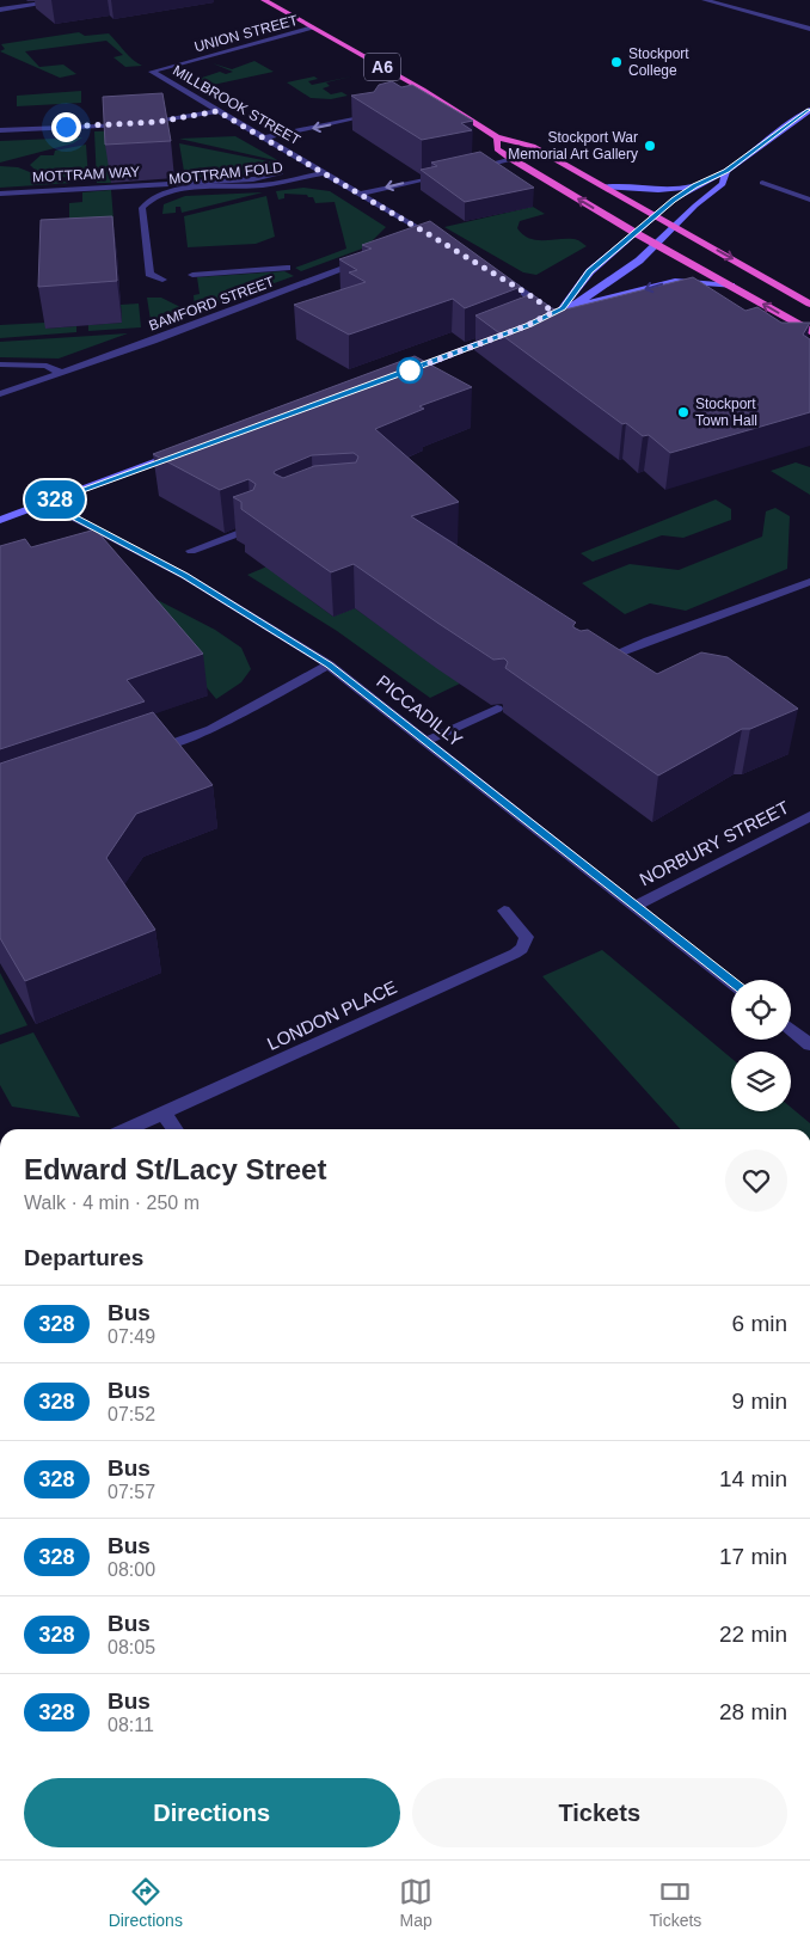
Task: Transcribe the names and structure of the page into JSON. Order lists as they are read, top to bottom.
{
  "streets": {
    "highway": ["A6"],
    "street": [
      "UNION STREET",
      "MILLBROOK STREET",
      "MOTTRAM FOLD",
      "MOTTRAM WAY",
      "BAMFORD STREET",
      "PICCADILLY",
      "NORBURY STREET",
      "LONDON PLACE"
    ]
  },
  "crossings": [
    ["UNION STREET", "A6"],
    ["UNION STREET", "MILLBROOK STREET"],
    ["MILLBROOK STREET", "MOTTRAM FOLD"],
    ["PICCADILLY", "NORBURY STREET"]
  ],
  "places": ["Stockport College", "Stockport War Memorial Art Gallery", "Stockport Town Hall"],
  "lines": ["bus line 328"],
  "page": {
    "on_map": "328",
    "heading": [
      ["Edward St/Lacy Street", "Walk · 4 min · 250 m"],
      "Departures"
    ],
    "list": [
      {
        "mark": "328",
        "name": "Bus",
        "note": "07:49",
        "value": "6 min"
      },
      {
        "mark": "328",
        "name": "Bus",
        "note": "07:52",
        "value": "9 min"
      },
      {
        "mark": "328",
        "name": "Bus",
        "note": "07:57",
        "value": "14 min"
      },
      {
        "mark": "328",
        "name": "Bus",
        "note": "08:00",
        "value": "17 min"
      },
      {
        "mark": "328",
        "name": "Bus",
        "note": "08:05",
        "value": "22 min"
      },
      {
        "mark": "328",
        "name": "Bus",
        "note": "08:11",
        "value": "28 min"
      }
    ],
    "buttons": ["Directions", "Tickets"],
    "tabs": ["Directions", "Map", "Tickets"]
  }
}
